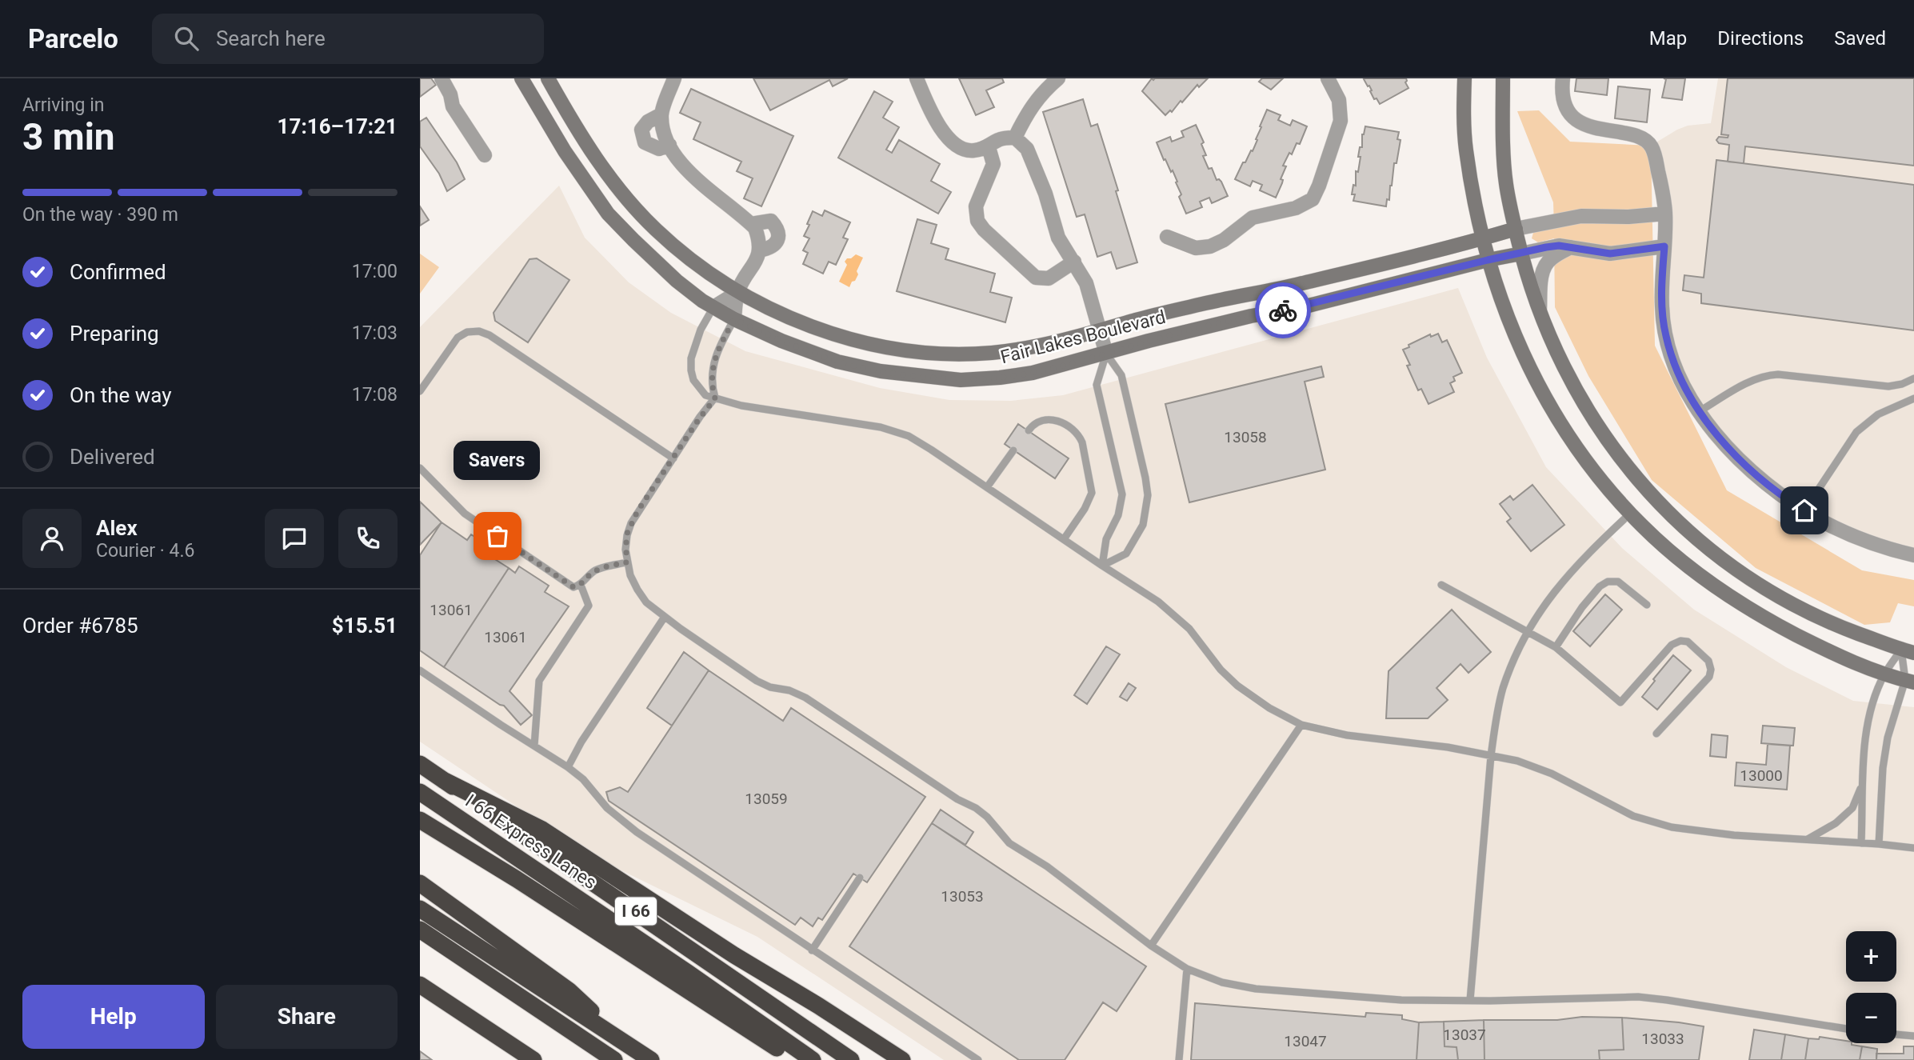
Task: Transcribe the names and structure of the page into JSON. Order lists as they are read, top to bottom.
{
  "streets": {
    "highway": ["I 66 Express Lanes", "I 66"],
    "street": ["Fair Lakes Boulevard"]
  },
  "places": ["Savers"],
  "house_numbers": [
    "13058",
    "13061",
    "13061",
    "13000",
    "13059",
    "13053",
    "13037",
    "13033",
    "13047"
  ],
  "page": {
    "header": "Parcelo",
    "search": "Search here",
    "nav": ["Map", "Directions", "Saved"],
    "heading": ["3 min", "Arriving in", "17:16–17:21"],
    "panel": [
      "Alex",
      "Courier · 4.6",
      "Order #6785",
      "$15.51"
    ],
    "bar": "On the way · 390 m",
    "list": [
      ["Confirmed", "17:00"],
      ["Preparing", "17:03"],
      ["On the way", "17:08"],
      "Delivered"
    ],
    "bubble": "Savers",
    "map_buttons": ["+", "−"],
    "buttons": ["Help", "Share"]
  }
}
